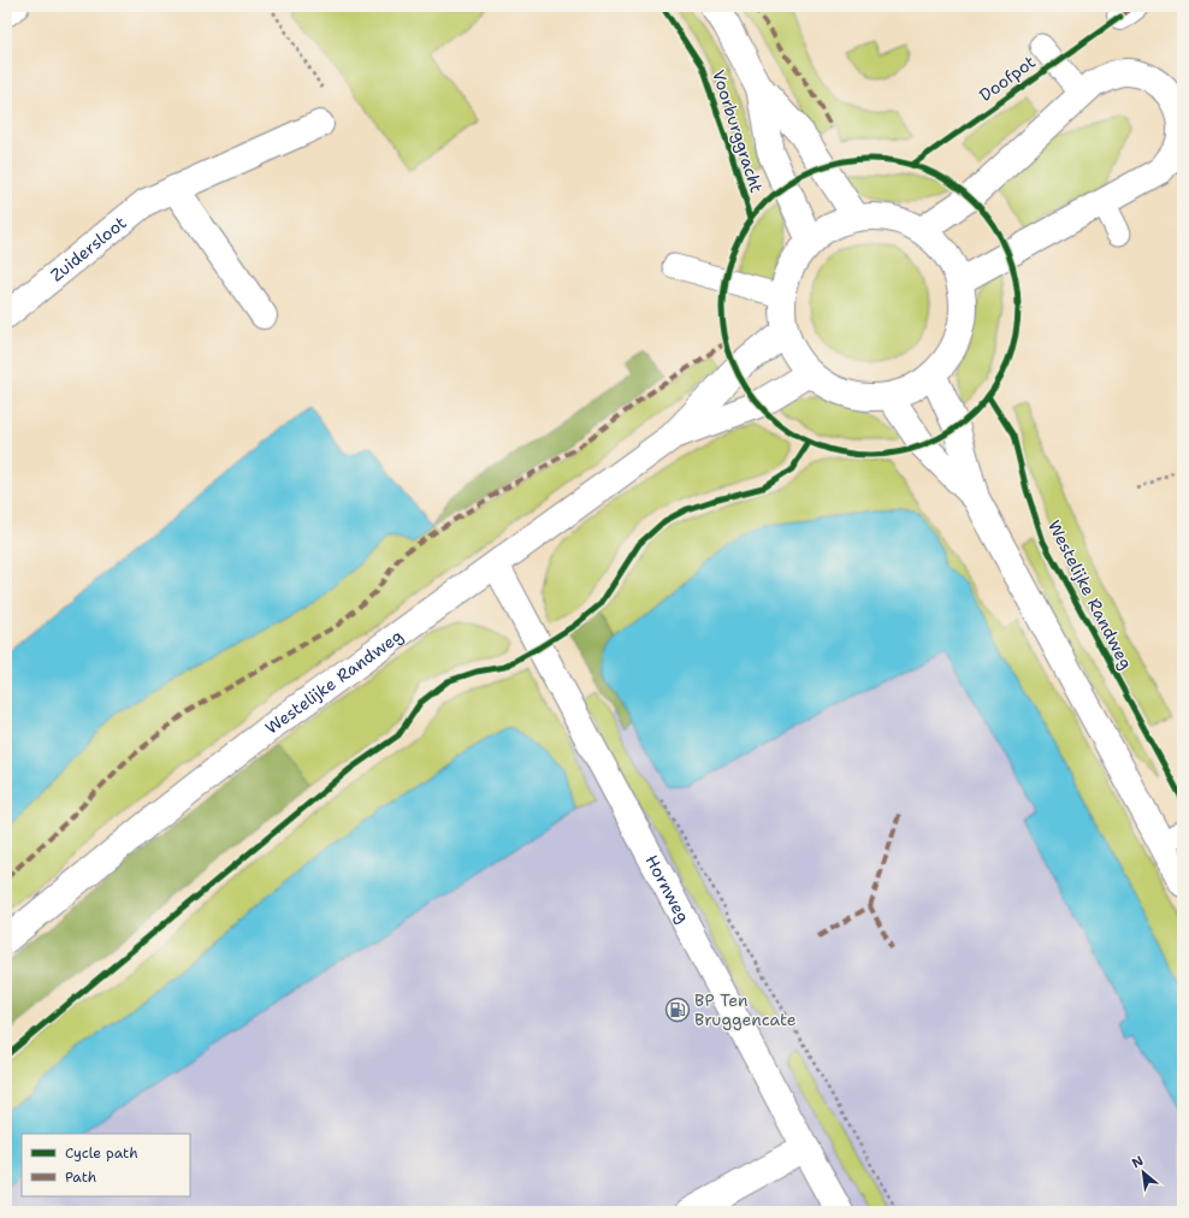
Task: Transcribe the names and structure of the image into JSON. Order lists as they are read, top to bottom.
{
  "streets": {
    "street": [
      "Voorburggracht",
      "Zuidersloot",
      "Westelijke Randweg",
      "Hornweg"
    ],
    "cycle path": ["Doofpot"]
  },
  "crossings": [
    ["Westelijke Randweg", "Hornweg"]
  ],
  "places": {
    "fuel station": ["BP Ten Bruggencate"]
  },
  "legend": ["Cycle path", "Path"],
  "north": "top left"
}
